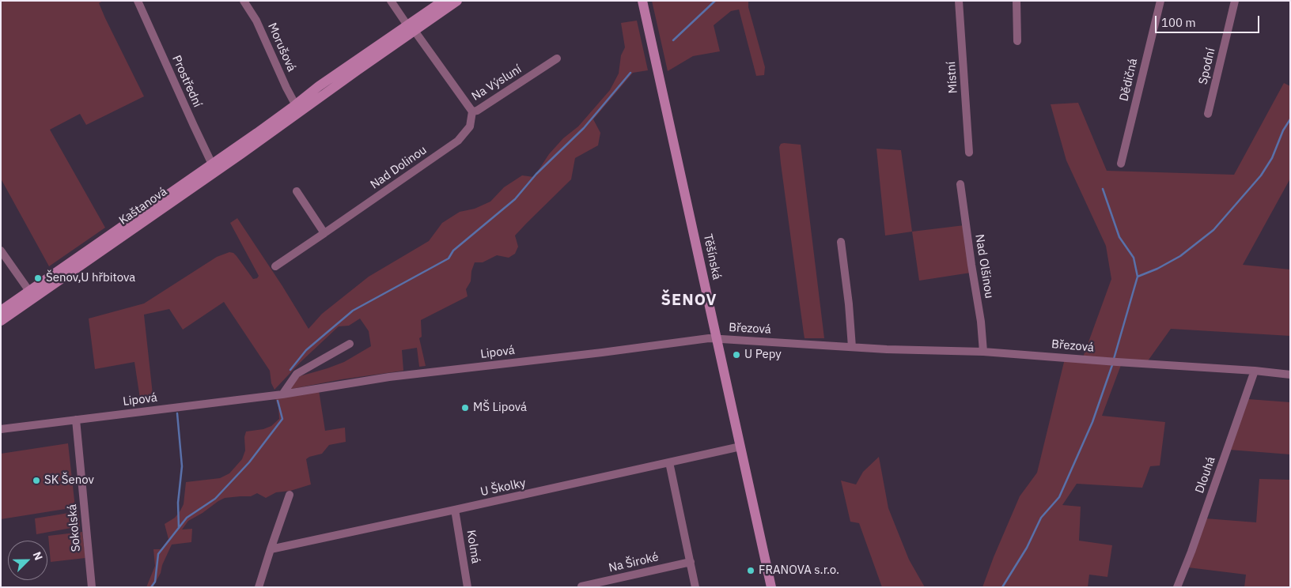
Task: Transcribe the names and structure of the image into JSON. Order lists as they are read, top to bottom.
{
  "streets": {
    "main road": ["Kaštanová", "Těšínská"],
    "street": [
      "Morušová",
      "Spodní",
      "Místní",
      "Dědičná",
      "Prostřední",
      "Na Výsluní",
      "Nad Dolinou",
      "Nad Olšinou",
      "Březová",
      "Lipová",
      "Dlouhá",
      "U Školky",
      "Sokolská",
      "Kolmá",
      "Na Široké"
    ]
  },
  "crossings": [
    ["Morušová", "Kaštanová"],
    ["Prostřední", "Kaštanová"],
    ["Na Výsluní", "Nad Dolinou"],
    ["Na Výsluní", "Kaštanová"],
    ["Těšínská", "Březová"],
    ["Těšínská", "Lipová"],
    ["Těšínská", "U Školky"],
    ["Nad Olšinou", "Březová"],
    ["Březová", "Lipová"],
    ["Březová", "Dlouhá"],
    ["Lipová", "Sokolská"],
    ["U Školky", "Kolmá"]
  ],
  "districts": ["ŠENOV"],
  "places": [
    "Šenov,U hřbitova",
    "U Pepy",
    "MŠ Lipová",
    "SK Šenov",
    "FRANOVA s.r.o."
  ],
  "scale_bar": "100 m",
  "north": "top right"
}
